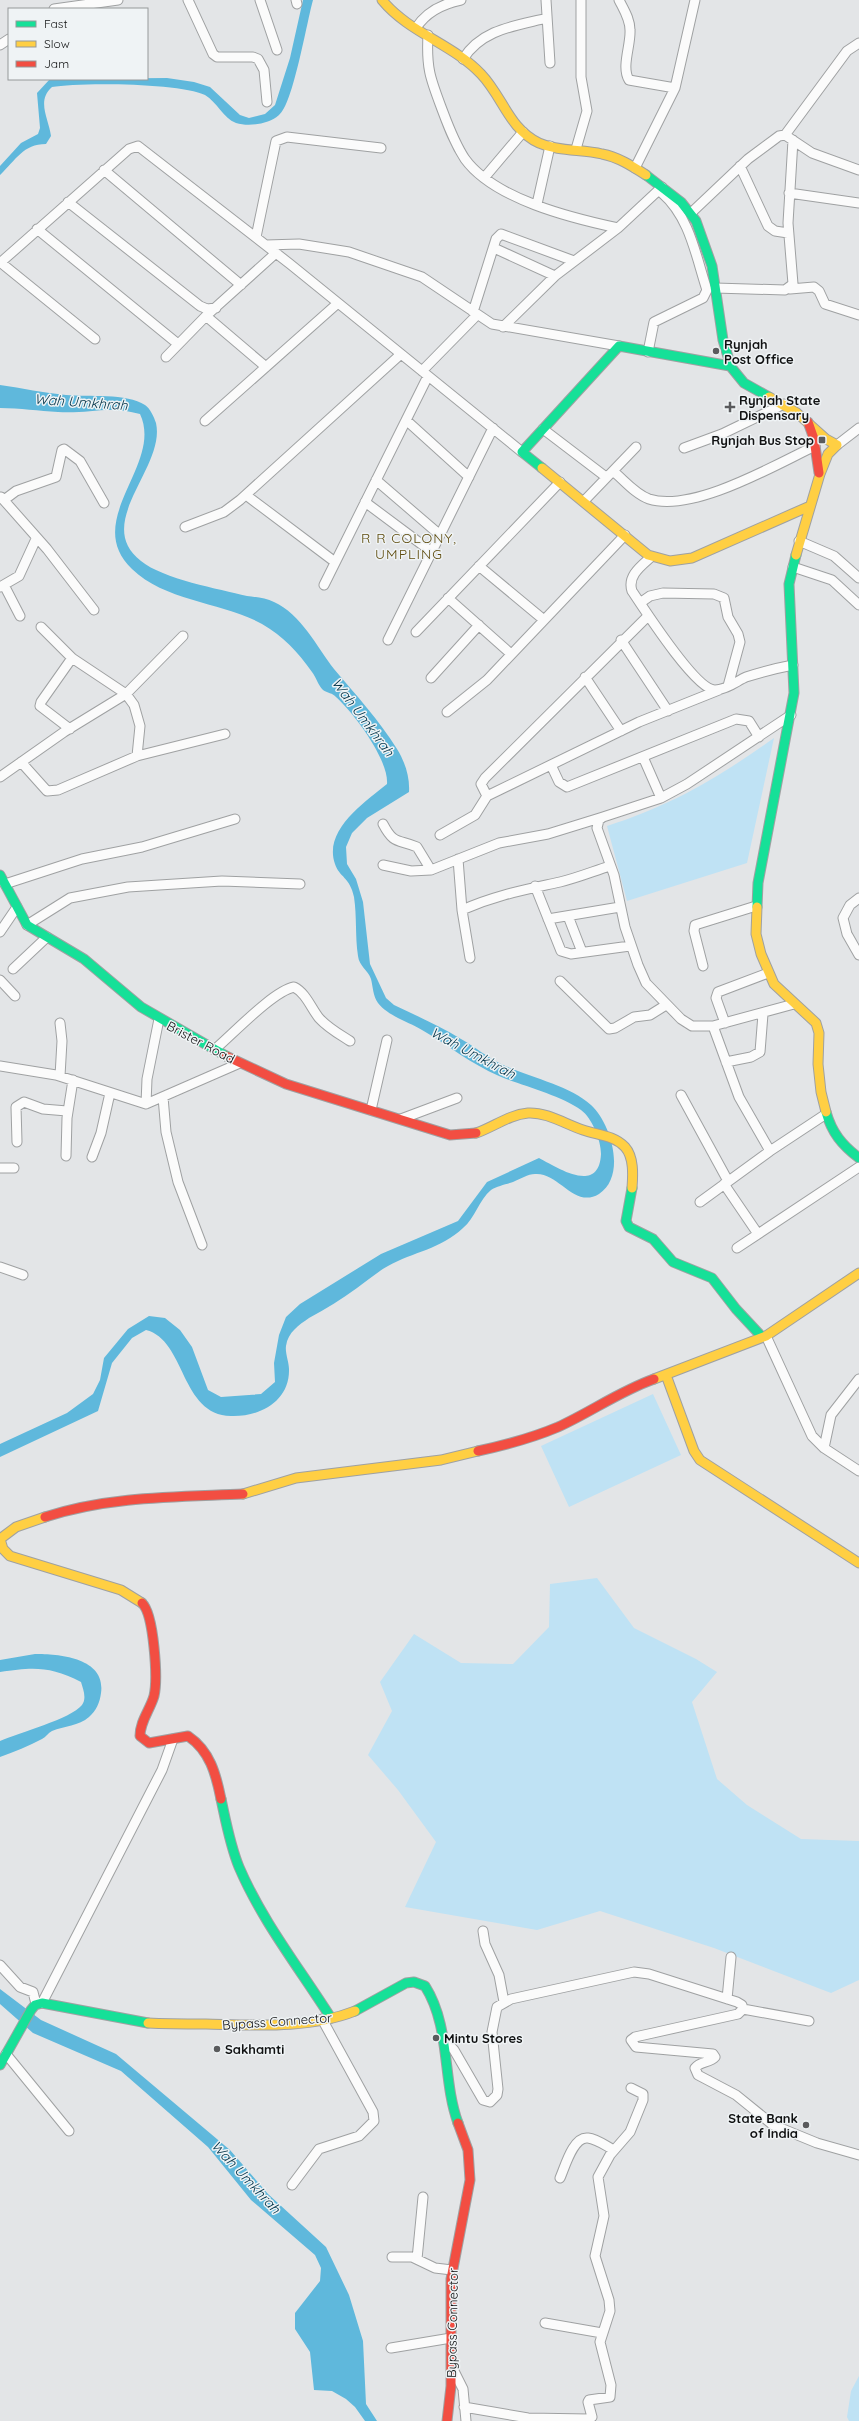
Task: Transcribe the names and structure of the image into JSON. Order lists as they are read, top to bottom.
{
  "streets": {
    "street": ["Brister Road", "Bypass Connector"]
  },
  "districts": ["R R COLONY, UMPLING"],
  "water": ["Wah Umkhrah"],
  "places": {
    "other": [
      "Rynjah Post Office",
      "Mintu Stores",
      "Sakhamti",
      "State Bank of India"
    ],
    "health": ["Rynjah State Dispensary"],
    "transit": ["Rynjah Bus Stop"]
  },
  "legend": ["Fast", "Slow", "Jam"]
}
